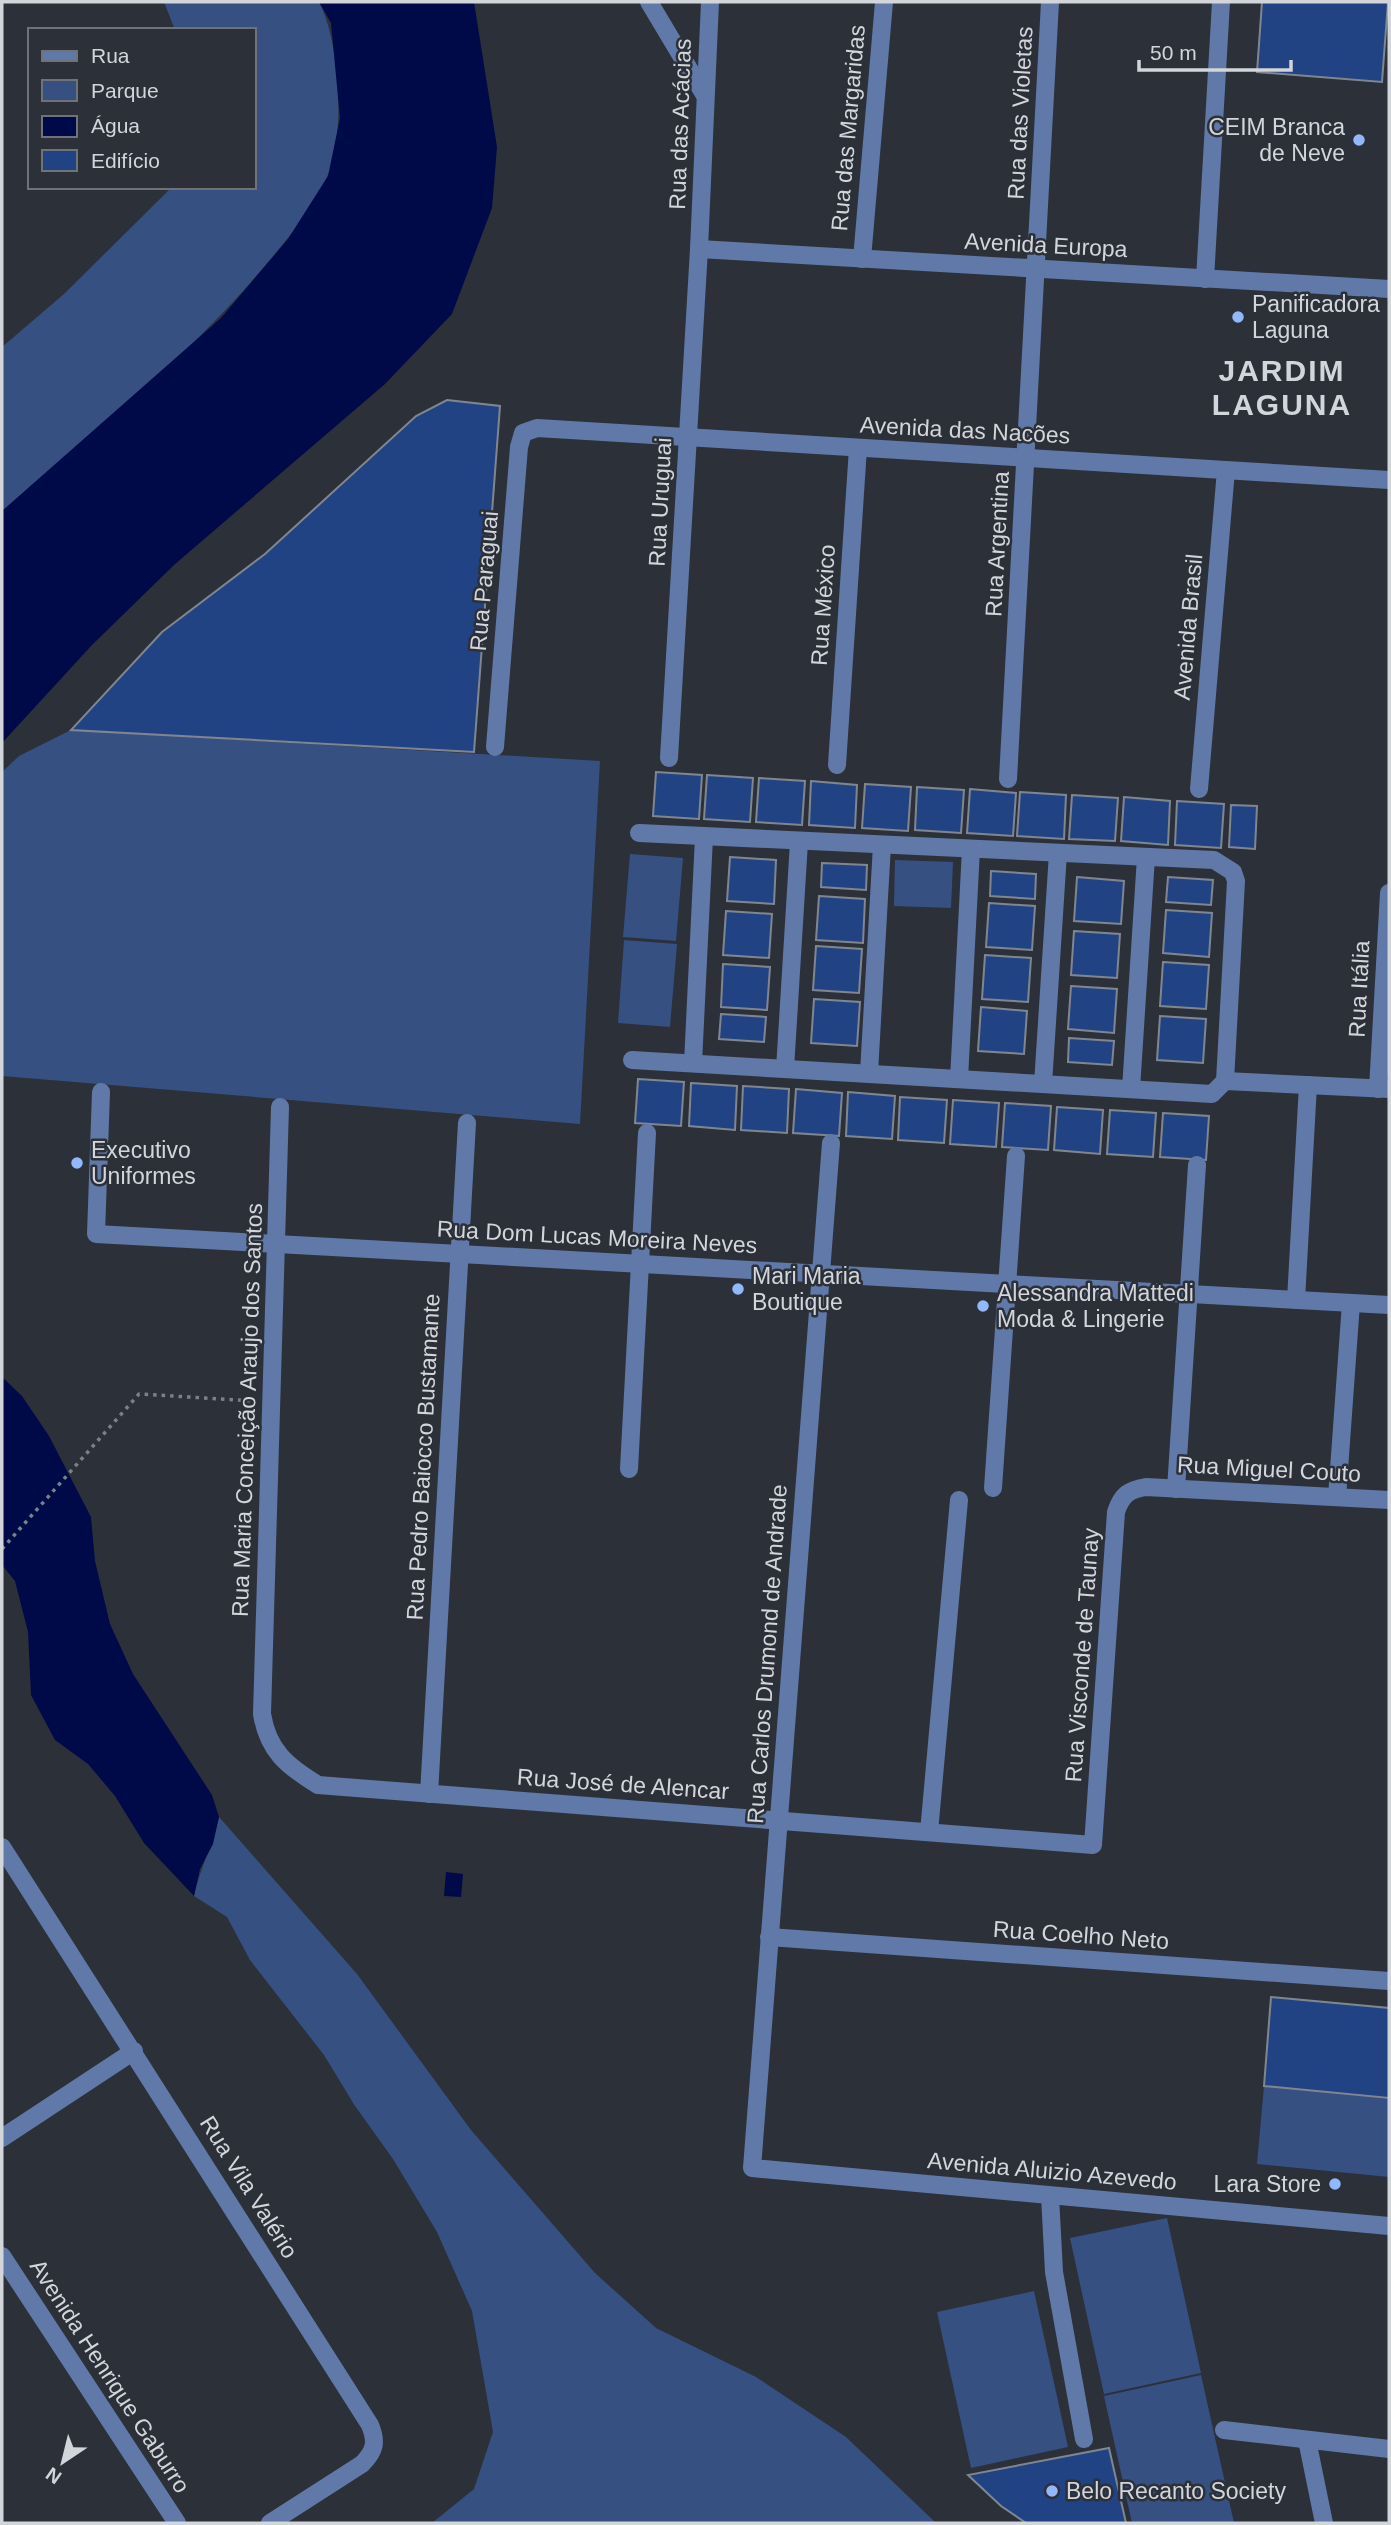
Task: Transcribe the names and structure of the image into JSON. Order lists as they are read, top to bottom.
{
  "streets": {
    "street": [
      "Rua das Violetas",
      "Rua das Acácias",
      "Rua das Margaridas",
      "Avenida Europa",
      "Avenida das Nacões",
      "Rua Uruguai",
      "Rua Argentina",
      "Rua Paraguai",
      "Rua México",
      "Avenida Brasil",
      "Rua Itália",
      "Rua Dom Lucas Moreira Neves",
      "Rua Maria Conceição Araujo dos Santos",
      "Rua Pedro Baiocco Bustamante",
      "Rua Miguel Couto",
      "Rua Carlos Drumond de Andrade",
      "Rua Visconde de Taunay",
      "Rua José de Alencar",
      "Rua Coelho Neto",
      "Avenida Aluizio Azevedo",
      "Rua Vila Valério",
      "Avenida Henrique Gaburro"
    ]
  },
  "crossings": [
    ["Rua das Violetas", "Avenida Europa"],
    ["Rua das Violetas", "Rua Argentina"],
    ["Rua das Acácias", "Avenida Europa"],
    ["Rua das Acácias", "Rua Uruguai"],
    ["Rua das Margaridas", "Avenida Europa"],
    ["Avenida Europa", "Rua Uruguai"],
    ["Avenida Europa", "Rua Argentina"],
    ["Avenida das Nacões", "Rua Uruguai"],
    ["Avenida das Nacões", "Rua Argentina"],
    ["Avenida das Nacões", "Rua Paraguai"],
    ["Avenida das Nacões", "Rua México"],
    ["Avenida das Nacões", "Avenida Brasil"],
    ["Rua Dom Lucas Moreira Neves", "Rua Maria Conceição Araujo dos Santos"],
    ["Rua Dom Lucas Moreira Neves", "Rua Pedro Baiocco Bustamante"],
    ["Rua Dom Lucas Moreira Neves", "Rua Carlos Drumond de Andrade"],
    ["Rua Maria Conceição Araujo dos Santos", "Rua José de Alencar"],
    ["Rua Pedro Baiocco Bustamante", "Rua José de Alencar"],
    ["Rua Miguel Couto", "Rua Visconde de Taunay"],
    ["Rua Carlos Drumond de Andrade", "Rua José de Alencar"],
    ["Rua Carlos Drumond de Andrade", "Rua Coelho Neto"],
    ["Rua Carlos Drumond de Andrade", "Avenida Aluizio Azevedo"],
    ["Rua Visconde de Taunay", "Rua José de Alencar"]
  ],
  "districts": ["JARDIM LAGUNA"],
  "places": [
    "CEIM Branca de Neve",
    "Panificadora Laguna",
    "Executivo Uniformes",
    "Mari Maria Boutique",
    "Alessandra Mattedi Moda & Lingerie",
    "Lara Store",
    "Belo Recanto Society"
  ],
  "legend": [
    "Rua",
    "Parque",
    "Água",
    "Edifício"
  ],
  "scale_bar": "50 m",
  "north": "bottom left"
}
